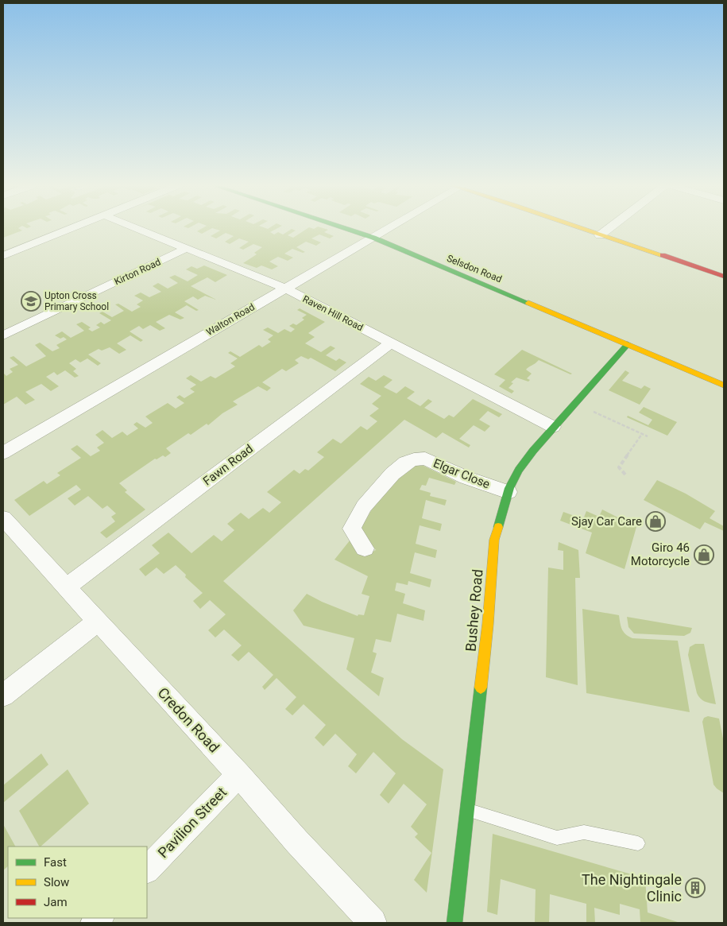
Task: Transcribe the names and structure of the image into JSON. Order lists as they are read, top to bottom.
{
  "streets": {
    "street": [
      "Selsdon Road",
      "Kirton Road",
      "Raven Hill Road",
      "Walton Road",
      "Fawn Road",
      "Elgar Close",
      "Bushey Road",
      "Credon Road",
      "Pavilion Street"
    ]
  },
  "crossings": [
    ["Selsdon Road", "Walton Road"],
    ["Selsdon Road", "Bushey Road"],
    ["Kirton Road", "Raven Hill Road"],
    ["Raven Hill Road", "Walton Road"],
    ["Raven Hill Road", "Fawn Road"],
    ["Raven Hill Road", "Bushey Road"],
    ["Fawn Road", "Credon Road"],
    ["Elgar Close", "Bushey Road"],
    ["Credon Road", "Pavilion Street"]
  ],
  "places": {
    "school or university": ["Upton Cross Primary School"],
    "shop": ["Sjay Car Care", "Giro 46 Motorcycle"],
    "building": ["The Nightingale Clinic"]
  },
  "legend": ["Fast", "Slow", "Jam"]
}
